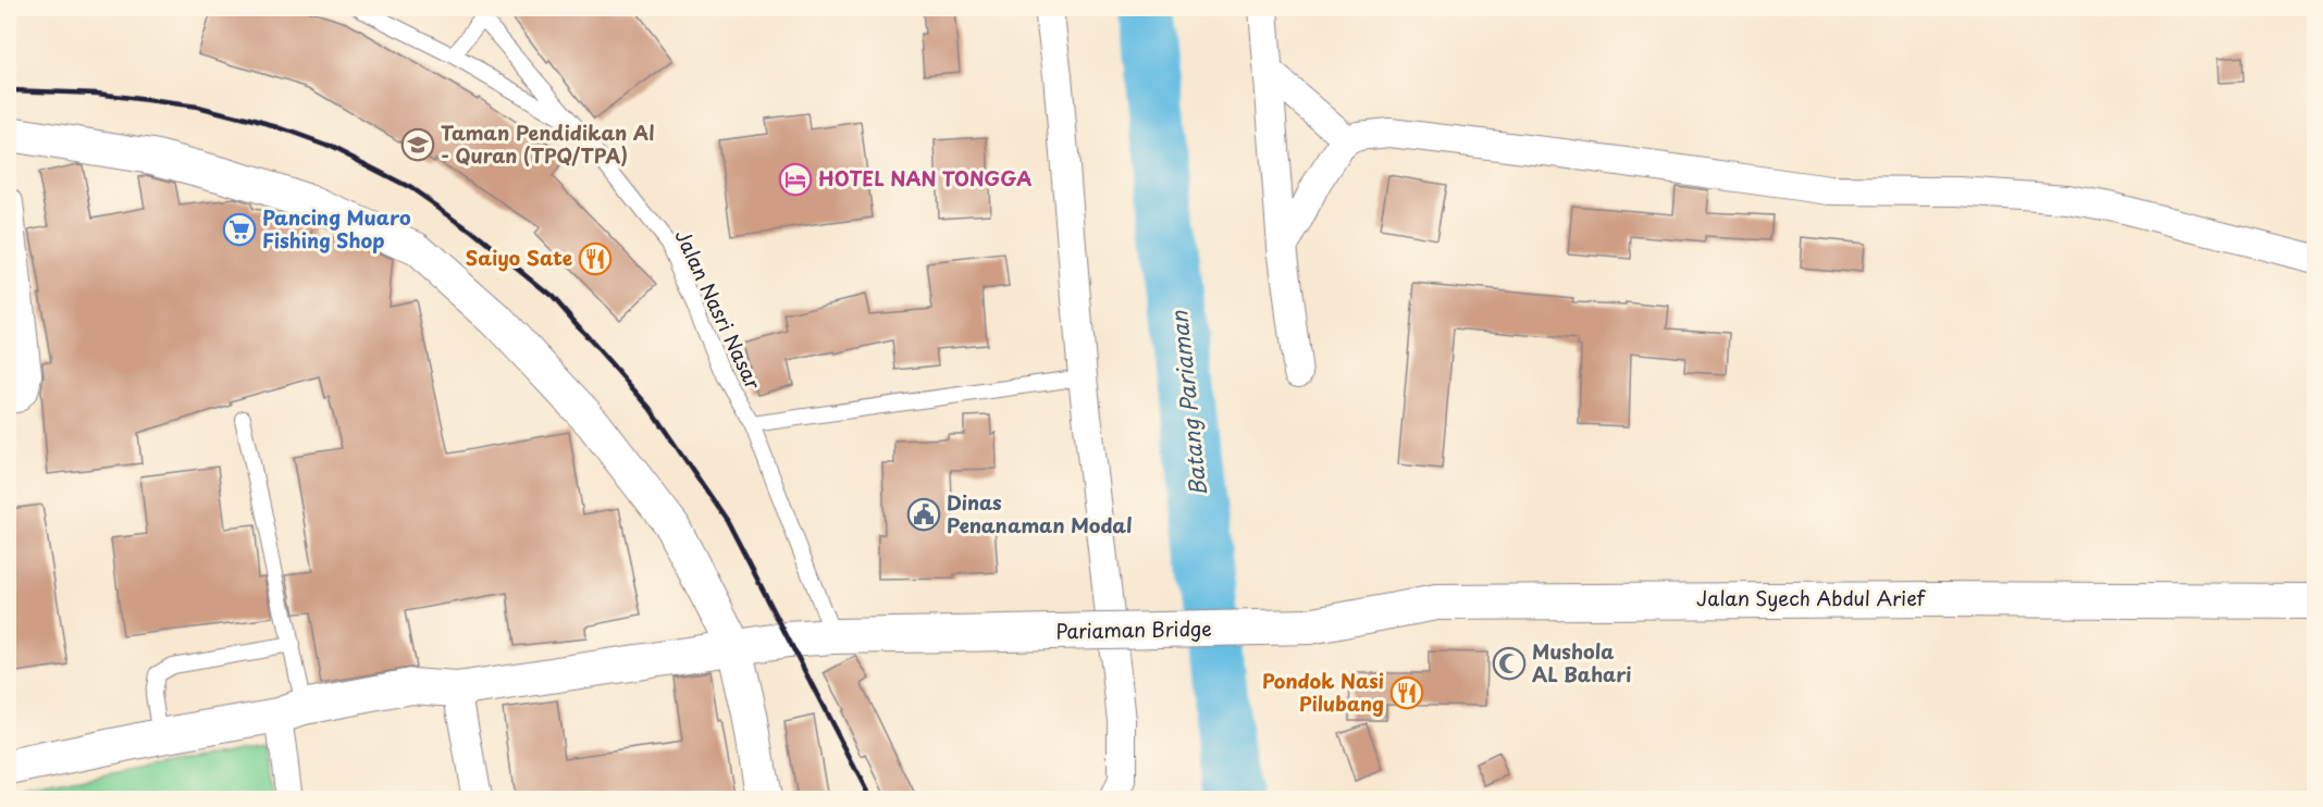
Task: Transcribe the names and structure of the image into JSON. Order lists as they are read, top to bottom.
{
  "streets": {
    "street": ["Jalan Syech Abdul Arief", "Pariaman Bridge"],
    "lane": ["Jalan Nasri Nasar"]
  },
  "crossings": [
    ["Jalan Nasri Nasar", "Pariaman Bridge"],
    ["Jalan Syech Abdul Arief", "Pariaman Bridge"]
  ],
  "water": ["Batang Pariaman"],
  "places": {
    "school or university": ["Taman Pendidikan Al - Quran (TPQ/TPA)"],
    "hotel": ["HOTEL NAN TONGGA"],
    "supermarket": ["Pancing Muaro Fishing Shop"],
    "restaurant": ["Saiyo Sate", "Pondok Nasi Pilubang"],
    "public building": ["Dinas Penanaman Modal"],
    "mosque": ["Mushola AL Bahari"]
  }
}
